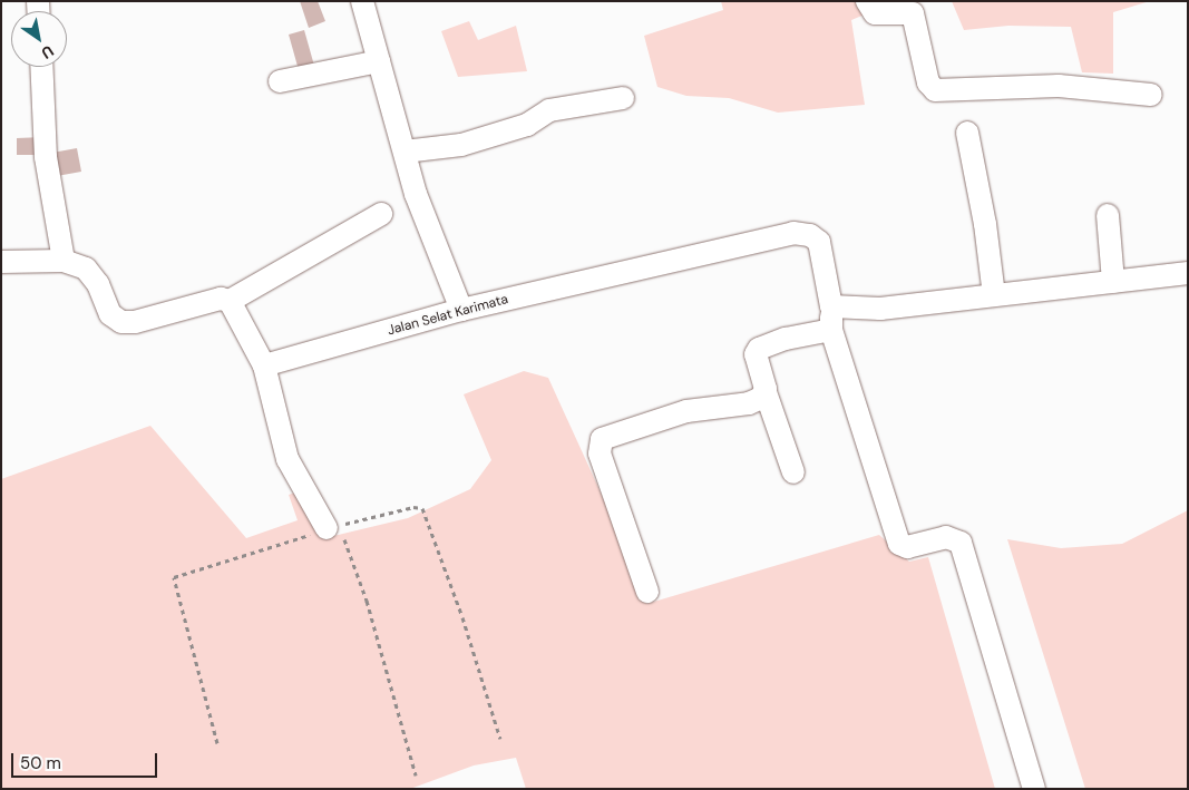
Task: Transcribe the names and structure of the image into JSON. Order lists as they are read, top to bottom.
{
  "streets": {
    "street": ["Jalan Selat Karimata"]
  },
  "scale_bar": "50 m",
  "north": "bottom right"
}
